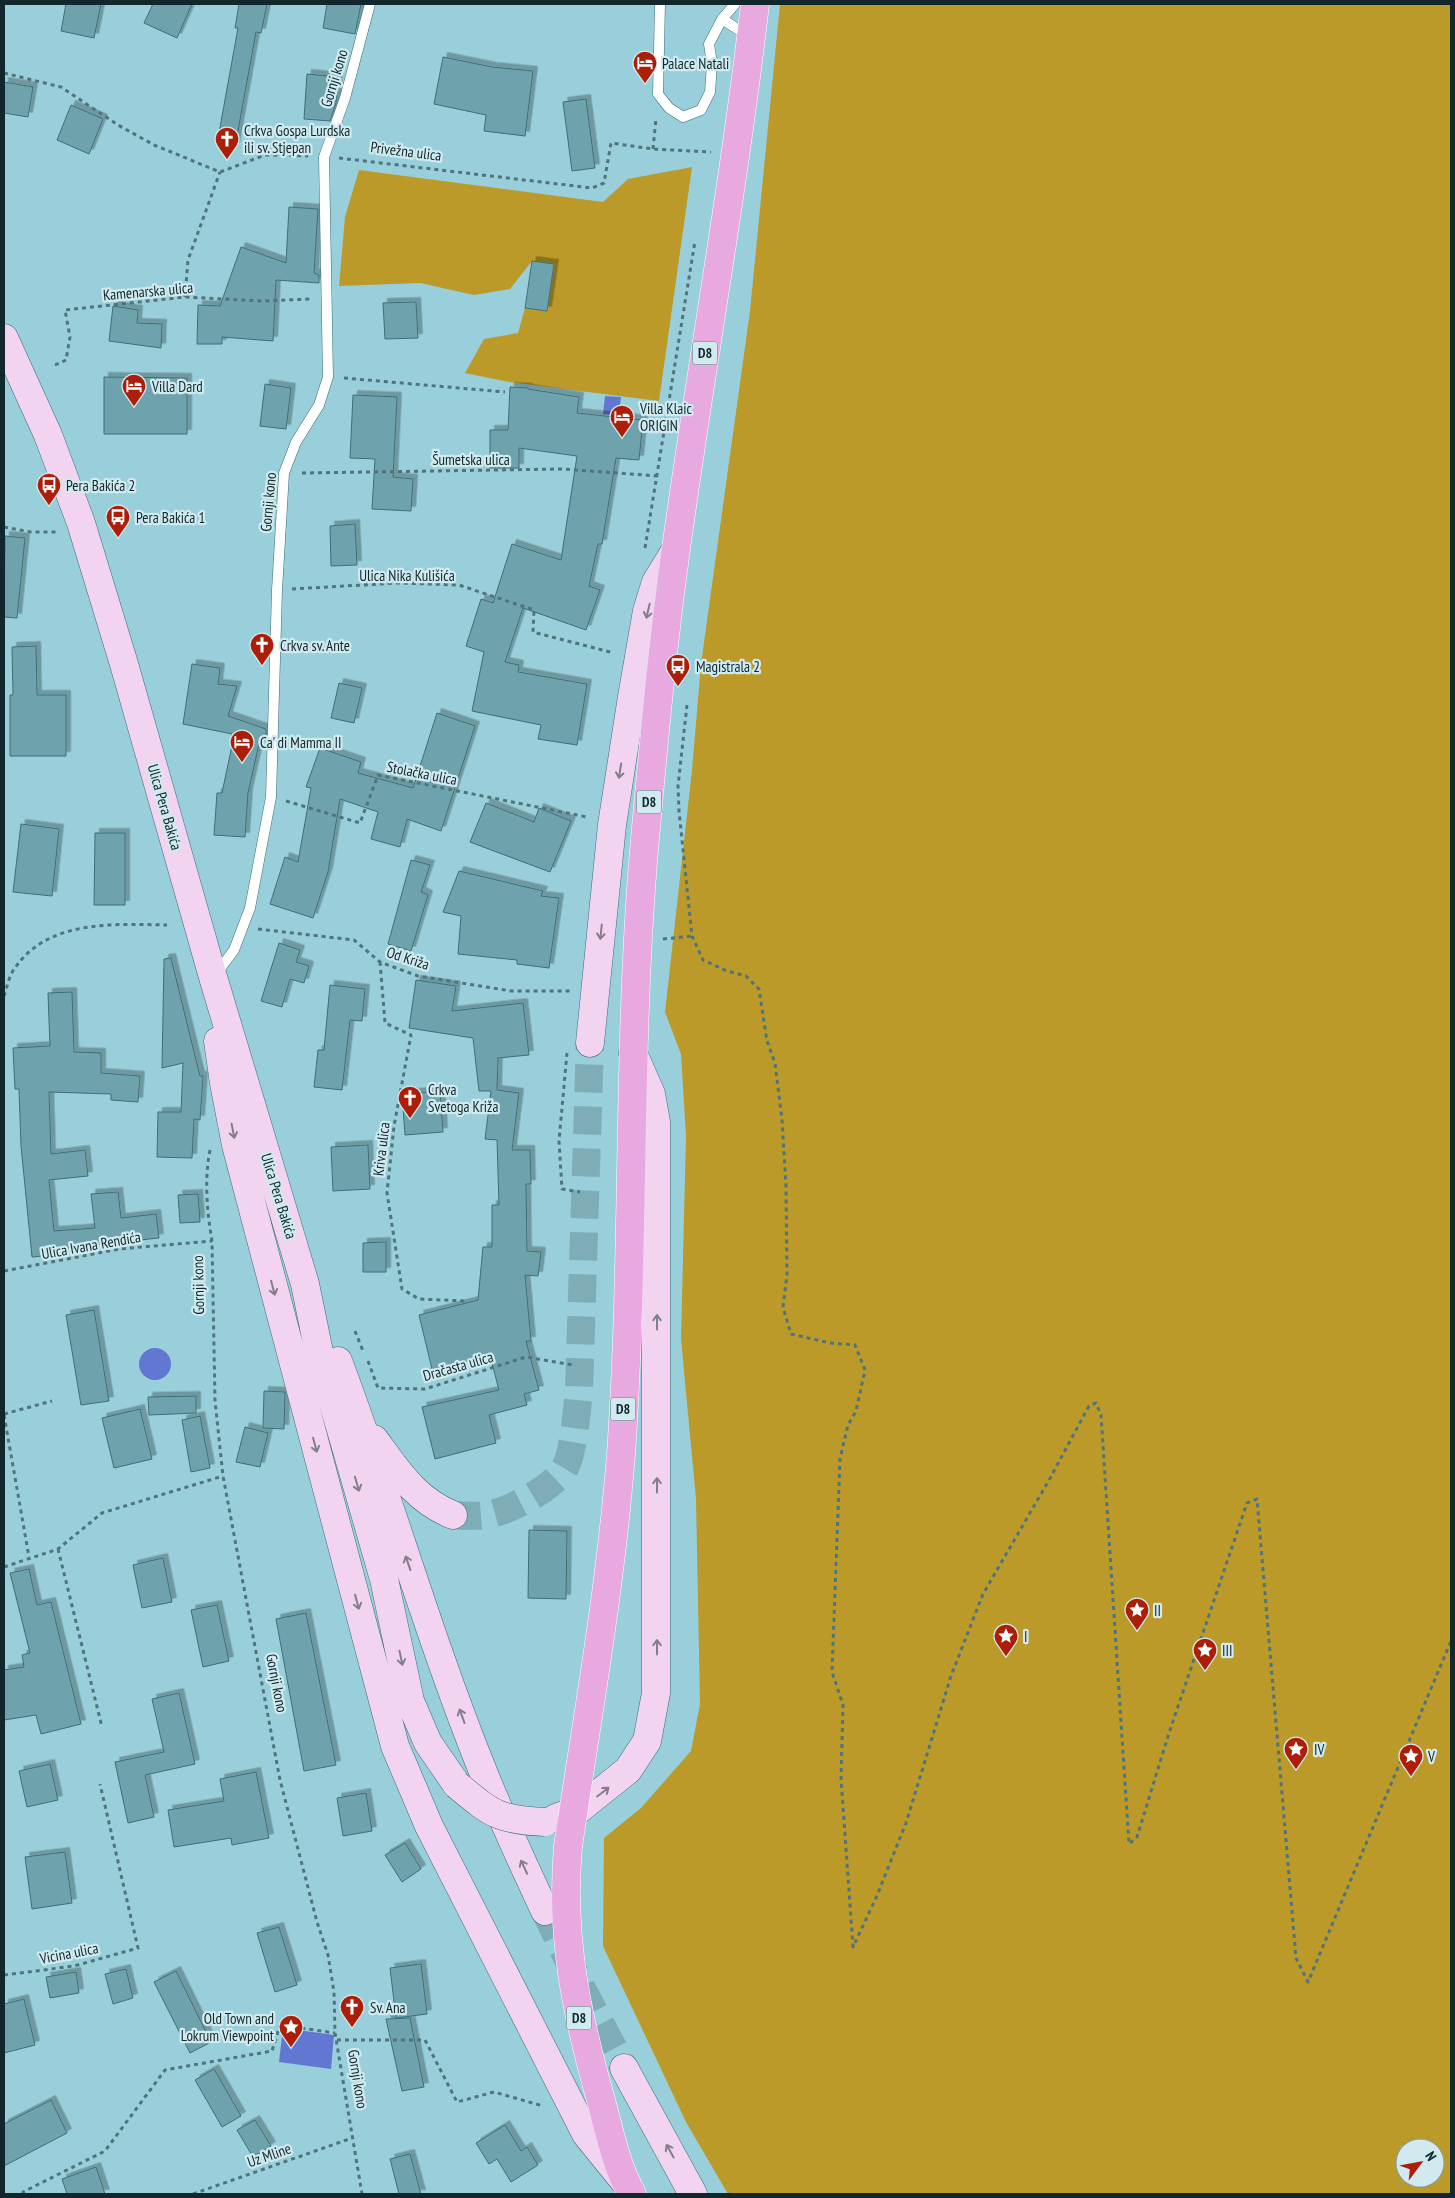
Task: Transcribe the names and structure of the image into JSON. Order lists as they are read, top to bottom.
{
  "streets": {
    "main road": ["D8", "Ulica Pera Bakića"],
    "lane": ["Gornji kono"],
    "path": [
      "Privežna ulica",
      "Kamenarska ulica",
      "Šumetska ulica",
      "Ulica Nika Kulišića",
      "Stolačka ulica",
      "Od Križa",
      "Kriva ulica",
      "Ulica Ivana Rendića",
      "Dračasta ulica",
      "Vicina ulica",
      "Uz Mline"
    ]
  },
  "crossings": [
    ["Gornji kono", "Privežna ulica"],
    ["Gornji kono", "Kamenarska ulica"],
    ["Gornji kono", "Šumetska ulica"],
    ["Gornji kono", "Ulica Nika Kulišića"],
    ["Gornji kono", "Stolačka ulica"],
    ["Gornji kono", "Ulica Pera Bakića"],
    ["Gornji kono", "Od Križa"],
    ["Gornji kono", "Ulica Ivana Rendića"],
    ["Gornji kono", "Uz Mline"],
    ["Privežna ulica", "D8"],
    ["Od Križa", "Kriva ulica"]
  ],
  "places": {
    "hotel": [
      "Palace Natali",
      "Villa Dard",
      "Villa Klaic ORIGIN",
      "Ca' di Mamma II"
    ],
    "church": [
      "Crkva Gospa Lurdska ili sv. Stjepan",
      "Crkva sv. Ante",
      "Crkva Svetoga Križa",
      "Sv. Ana"
    ],
    "bus stop": ["Pera Bakića 2", "Pera Bakića 1", "Magistrala 2"],
    "place": [
      "II",
      "I",
      "III",
      "IV",
      "V",
      "Old Town and Lokrum Viewpoint"
    ]
  },
  "north": "top right"
}
